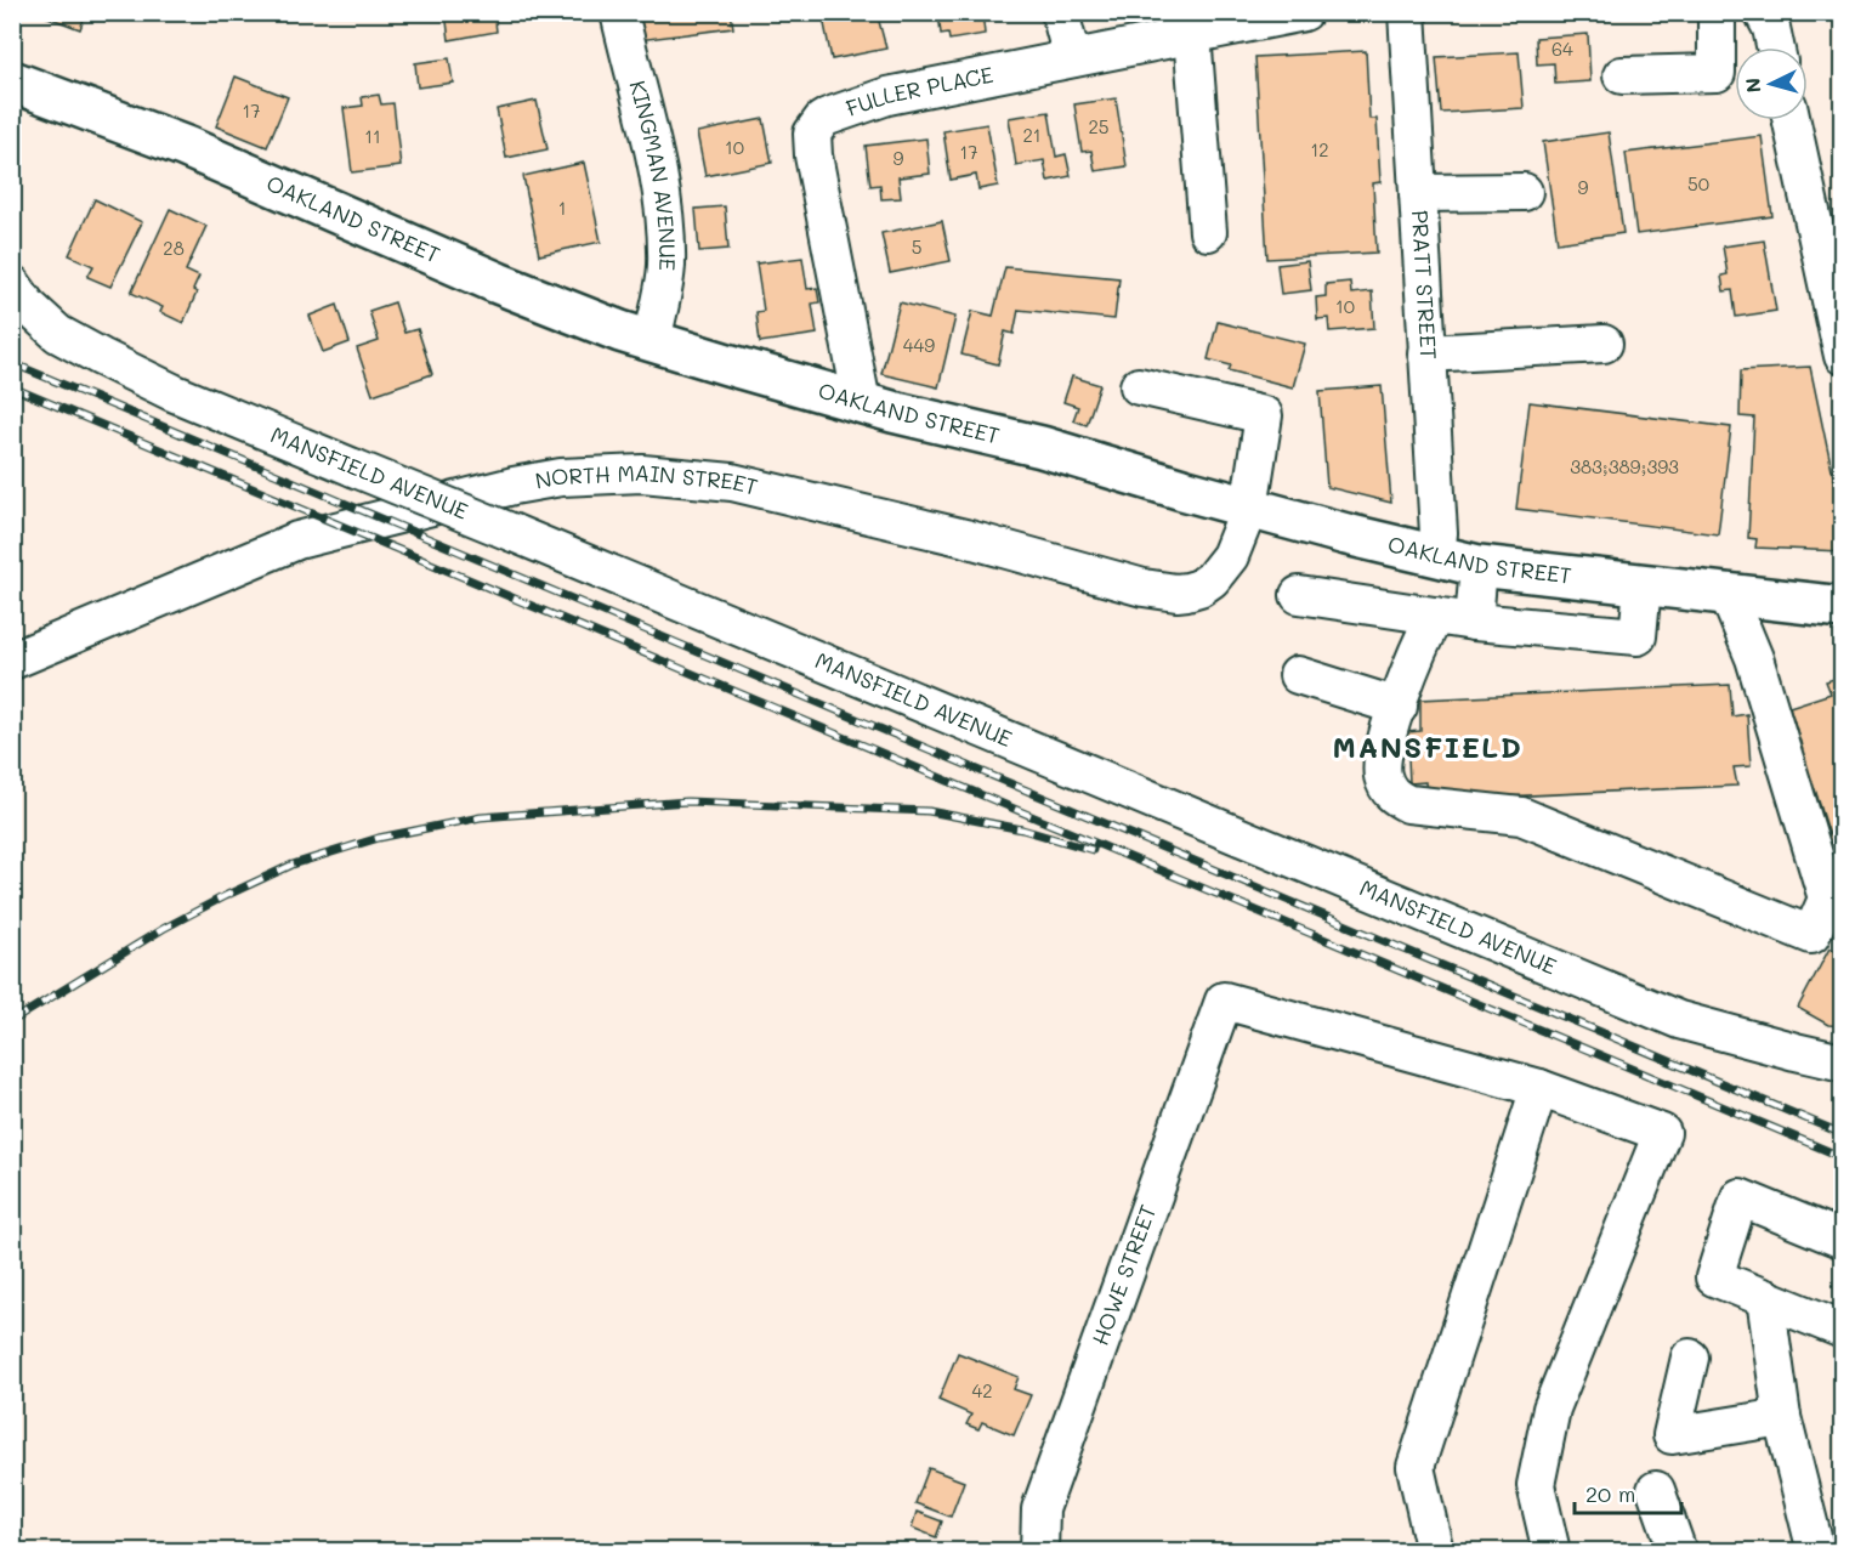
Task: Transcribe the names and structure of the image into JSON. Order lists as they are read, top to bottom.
{
  "streets": {
    "main road": ["OAKLAND STREET"],
    "street": [
      "FULLER PLACE",
      "KINGMAN AVENUE",
      "PRATT STREET",
      "MANSFIELD AVENUE",
      "NORTH MAIN STREET",
      "HOWE STREET"
    ]
  },
  "crossings": [
    ["FULLER PLACE", "OAKLAND STREET"],
    ["KINGMAN AVENUE", "OAKLAND STREET"],
    ["OAKLAND STREET", "PRATT STREET"],
    ["OAKLAND STREET", "NORTH MAIN STREET"]
  ],
  "districts": ["MANSFIELD"],
  "house_numbers": [
    "64",
    "17",
    "25",
    "21",
    "11",
    "10",
    "12",
    "17",
    "9",
    "50",
    "9",
    "1",
    "5",
    "28",
    "10",
    "449",
    "383;389;393",
    "42"
  ],
  "scale_bar": "20 m",
  "north": "left"
}
